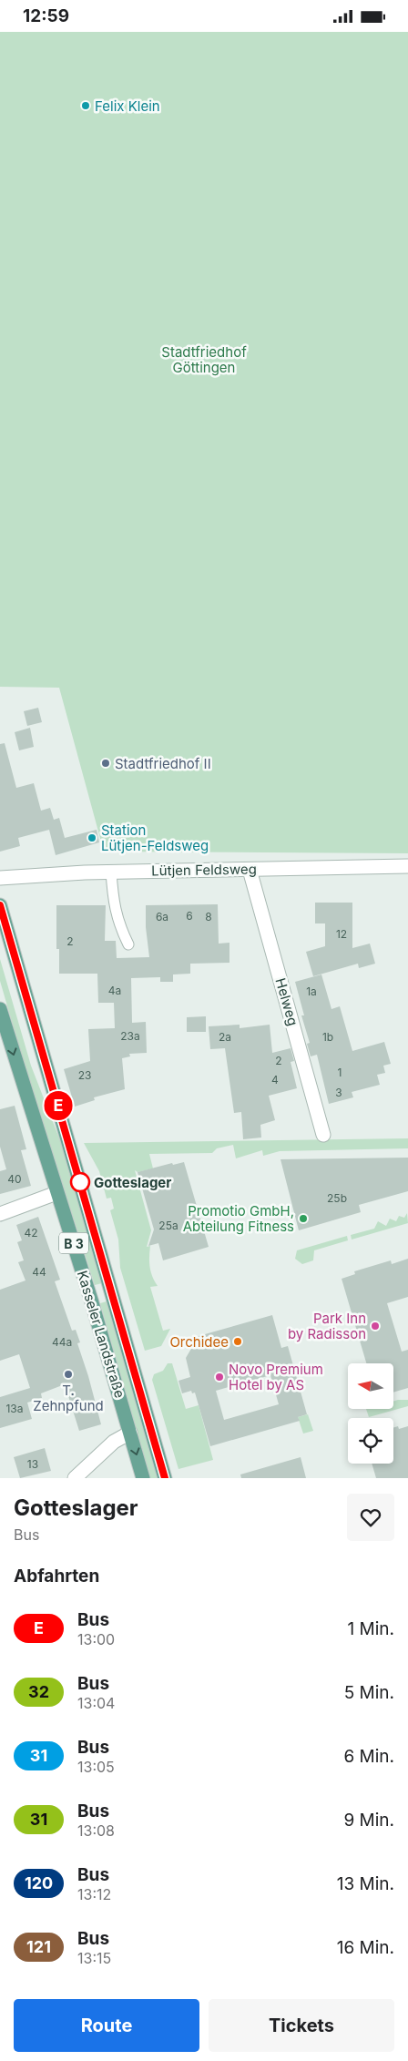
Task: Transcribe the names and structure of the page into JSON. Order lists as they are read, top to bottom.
{
  "streets": {
    "main road": ["B 3", "Kasseler Landstraße"],
    "street": ["Lütjen Feldsweg", "Helweg"]
  },
  "crossings": [
    ["Lütjen Feldsweg", "Helweg"]
  ],
  "parks": ["Stadtfriedhof Göttingen"],
  "places": [
    "Felix Klein",
    "Stadtfriedhof II",
    "Station Lütjen-Feldsweg",
    "Gotteslager",
    "Promotio GmbH, Abteilung Fitness",
    "Park Inn by Radisson",
    "Orchidee",
    "T. Zehnpfund",
    "Novo Premium Hotel by AS"
  ],
  "lines": ["bus line E"],
  "house_numbers": [
    "6",
    "6a",
    "8",
    "12",
    "2",
    "4a",
    "1a",
    "23a",
    "2a",
    "1b",
    "2",
    "1",
    "23",
    "4",
    "3",
    "40",
    "25b",
    "25a",
    "42",
    "44",
    "44a",
    "13a",
    "13"
  ],
  "north": "left",
  "page": {
    "status": "12:59",
    "on_map": "E",
    "heading": [
      ["Gotteslager", "Bus"],
      "Abfahrten"
    ],
    "list": [
      {
        "mark": "E",
        "name": "Bus",
        "note": "13:00",
        "value": "1 Min."
      },
      {
        "mark": "32",
        "name": "Bus",
        "note": "13:04",
        "value": "5 Min."
      },
      {
        "mark": "31",
        "name": "Bus",
        "note": "13:05",
        "value": "6 Min."
      },
      {
        "mark": "31",
        "name": "Bus",
        "note": "13:08",
        "value": "9 Min."
      },
      {
        "mark": "120",
        "name": "Bus",
        "note": "13:12",
        "value": "13 Min."
      },
      {
        "mark": "121",
        "name": "Bus",
        "note": "13:15",
        "value": "16 Min."
      }
    ],
    "buttons": ["Route", "Tickets"]
  }
}
